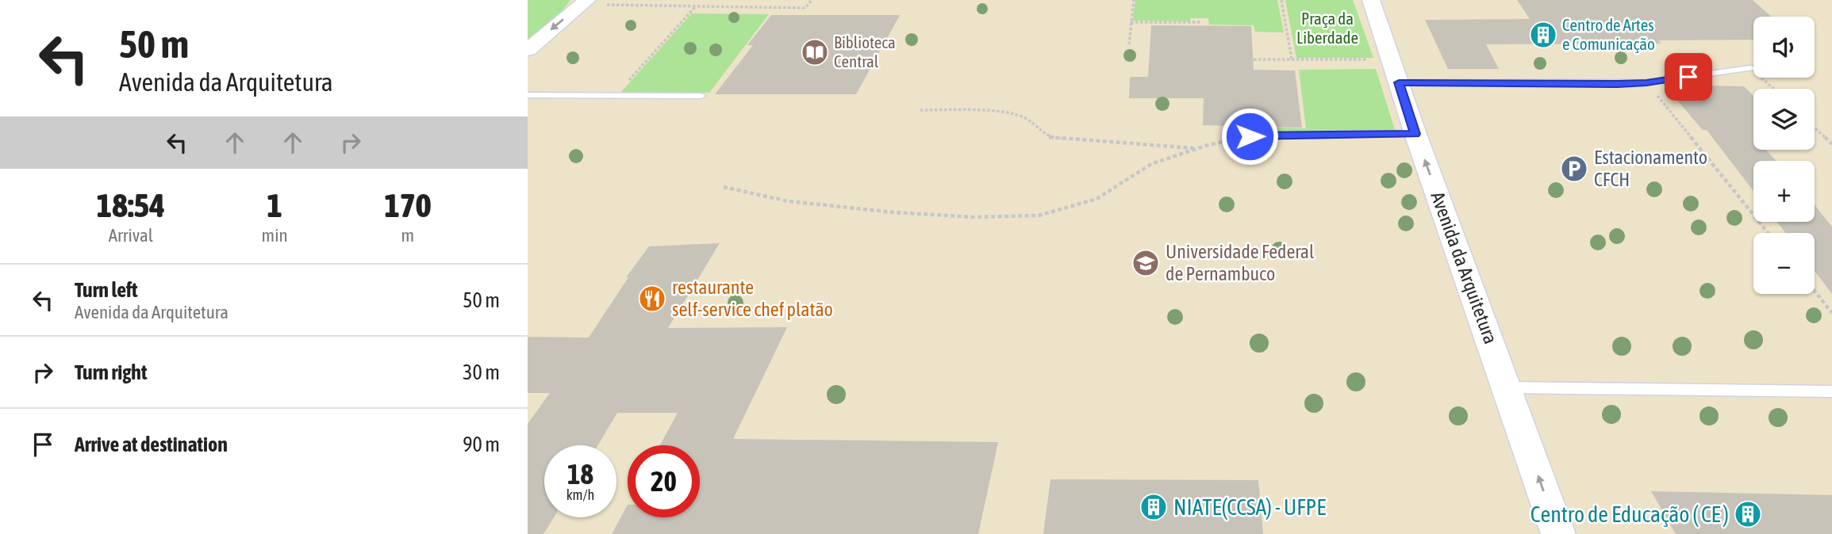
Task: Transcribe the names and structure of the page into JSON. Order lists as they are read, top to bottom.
{
  "streets": {
    "street": ["Avenida da Arquitetura"]
  },
  "one_way": ["Avenida da Arquitetura"],
  "parks": ["Praça da Liberdade"],
  "places": {
    "building": ["Centro de Artes e Comunicação", "NIATE(CCSA) - UFPE", "Centro de Educação ( CE )"],
    "library": ["Biblioteca Central"],
    "parking": ["Estacionamento CFCH"],
    "school or university": ["Universidade Federal de Pernambuco"],
    "restaurant": ["restaurante self-service chef platão"]
  },
  "page": {
    "turn": ["50 m", "Avenida da Arquitetura"],
    "map_buttons": ["+", "−"],
    "eta": [
      "18:54",
      "Arrival",
      "1",
      "min",
      "170",
      "m"
    ],
    "list": [
      {
        "name": "Turn left",
        "note": "Avenida da Arquitetura",
        "value": "50 m"
      },
      {
        "name": "Turn right",
        "value": "30 m"
      },
      {
        "name": "Arrive at destination",
        "value": "90 m"
      }
    ],
    "speed": "18 km/h",
    "limit": "20"
  }
}
